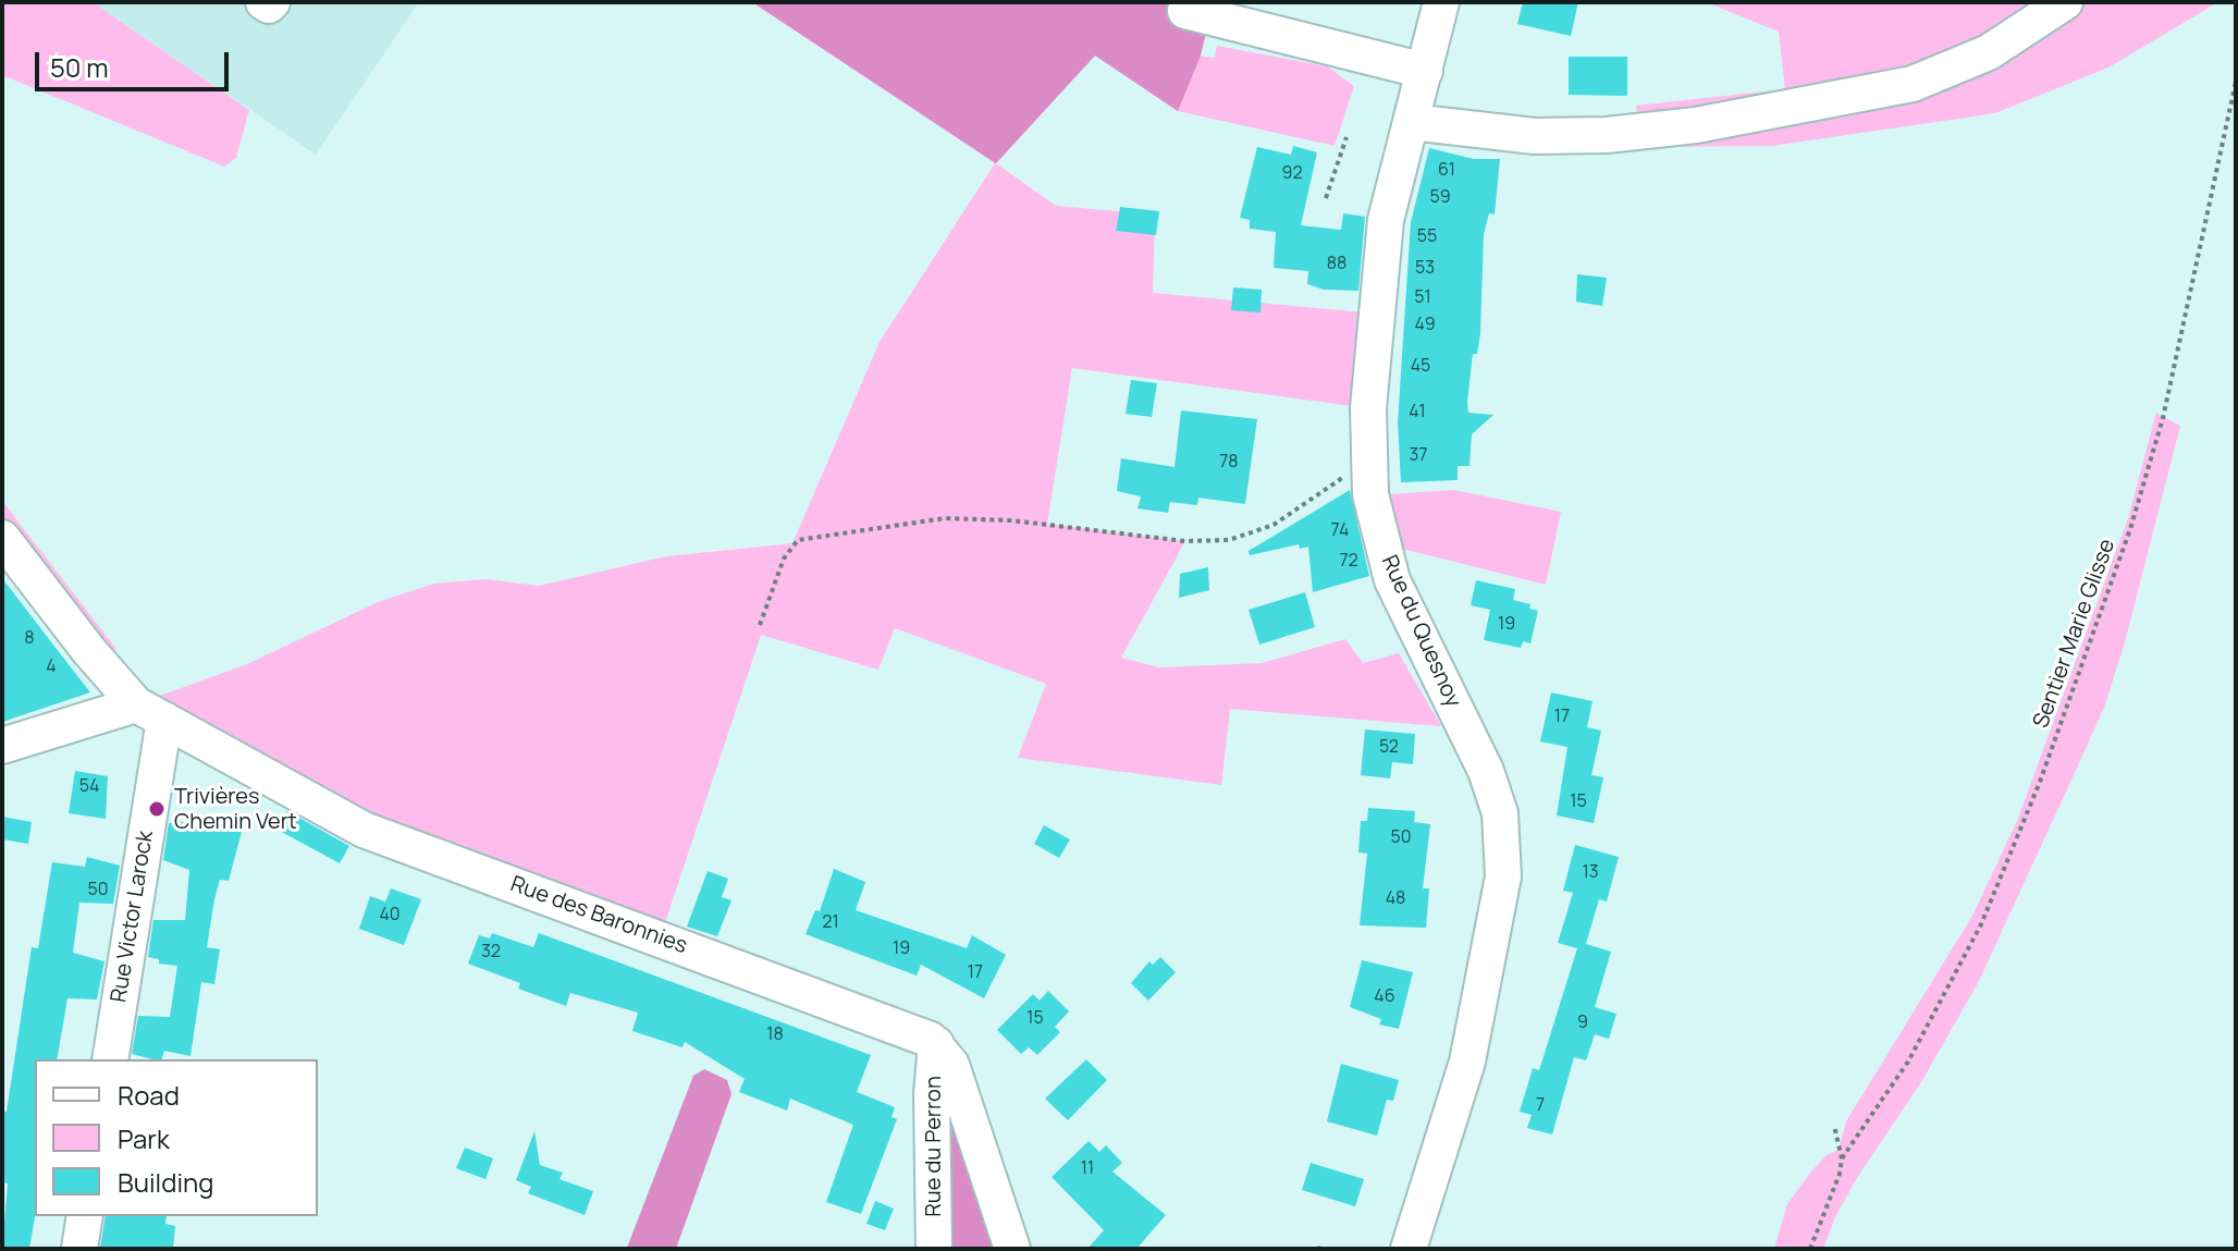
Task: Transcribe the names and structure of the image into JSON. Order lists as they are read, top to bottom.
{
  "streets": {
    "street": [
      "Rue du Quesnoy",
      "Rue des Baronnies",
      "Rue Victor Larock",
      "Rue du Perron"
    ],
    "path": ["Sentier Marie Glisse"]
  },
  "crossings": [
    ["Rue des Baronnies", "Rue Victor Larock"],
    ["Rue des Baronnies", "Rue du Perron"]
  ],
  "places": ["Trivières Chemin Vert"],
  "house_numbers": [
    "61",
    "92",
    "59",
    "55",
    "88",
    "53",
    "51",
    "49",
    "45",
    "41",
    "37",
    "78",
    "74",
    "72",
    "19",
    "8",
    "4",
    "17",
    "52",
    "54",
    "15",
    "50",
    "13",
    "50",
    "48",
    "40",
    "21",
    "19",
    "32",
    "17",
    "46",
    "15",
    "9",
    "18",
    "7",
    "11"
  ],
  "legend": ["Road", "Park", "Building"],
  "scale_bar": "50 m"
}
